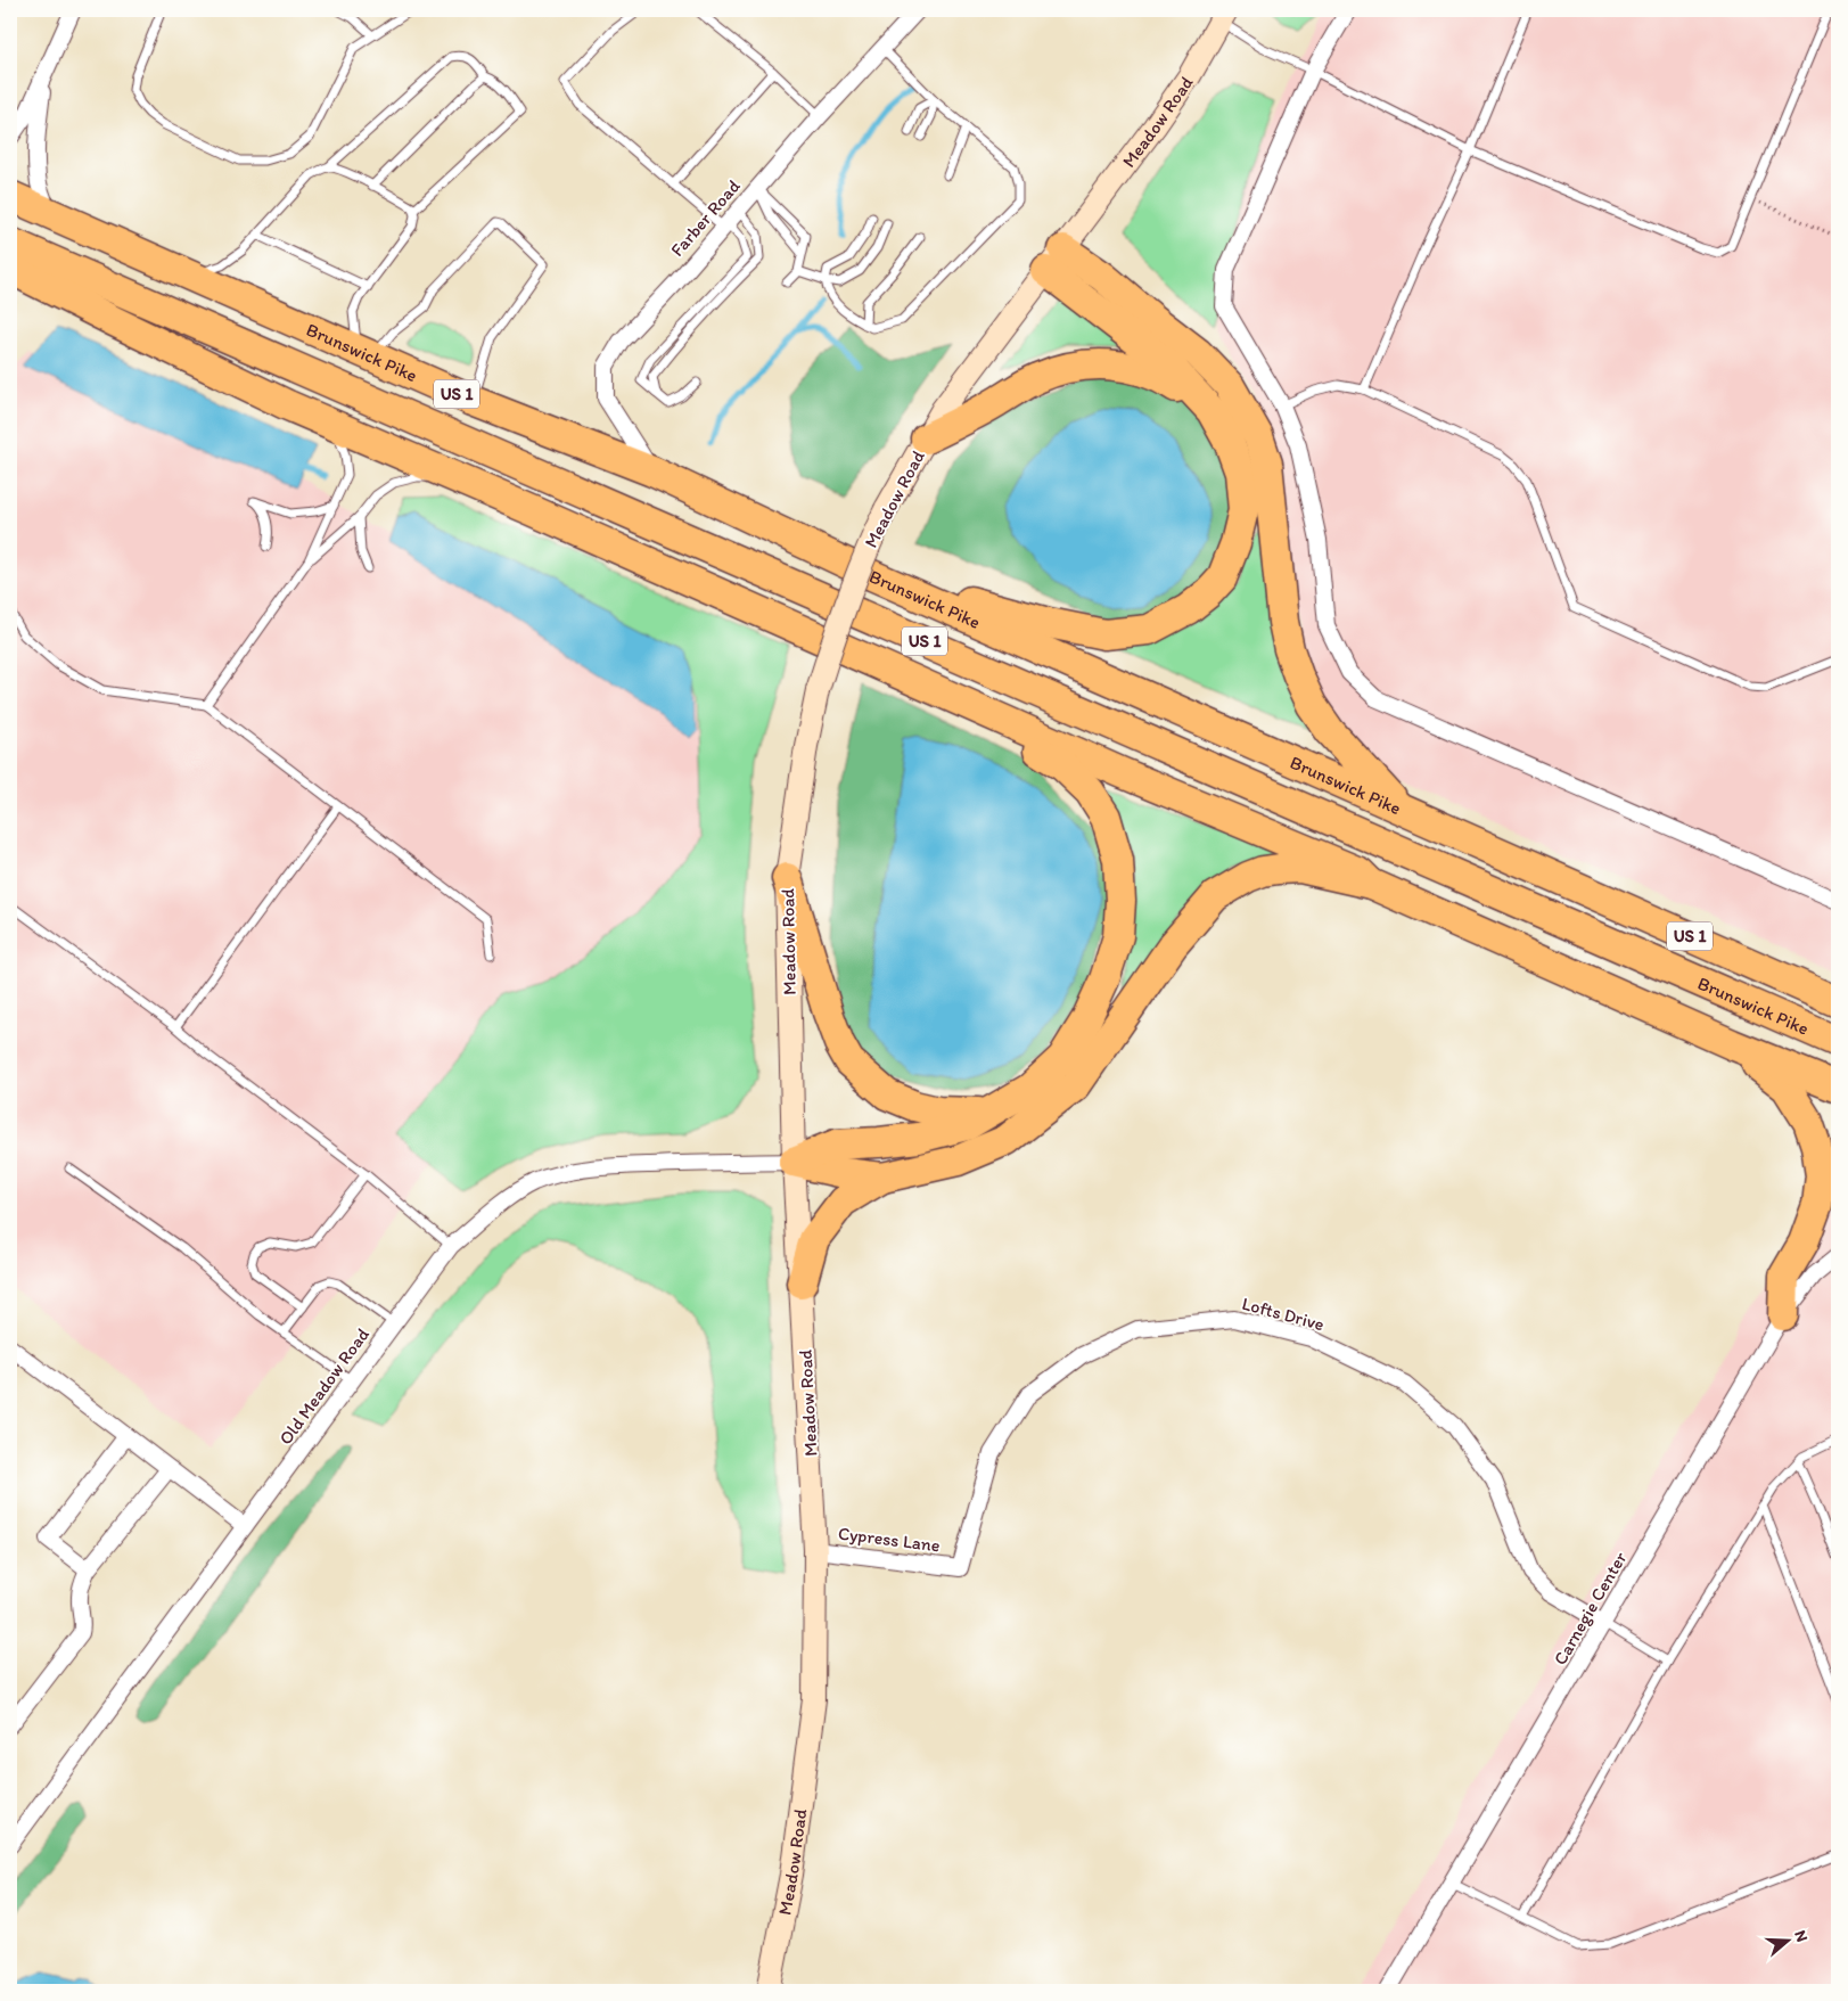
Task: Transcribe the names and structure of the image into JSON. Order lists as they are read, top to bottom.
{
  "streets": {
    "highway": ["Brunswick Pike", "US 1"],
    "street": [
      "Meadow Road",
      "Farber Road",
      "Lofts Drive",
      "Old Meadow Road",
      "Cypress Lane",
      "Carnegie Center"
    ]
  },
  "crossings": [
    ["Meadow Road", "Old Meadow Road"],
    ["Meadow Road", "Cypress Lane"],
    ["Farber Road", "Brunswick Pike"],
    ["Lofts Drive", "Cypress Lane"],
    ["Lofts Drive", "Carnegie Center"]
  ],
  "north": "right"
}
